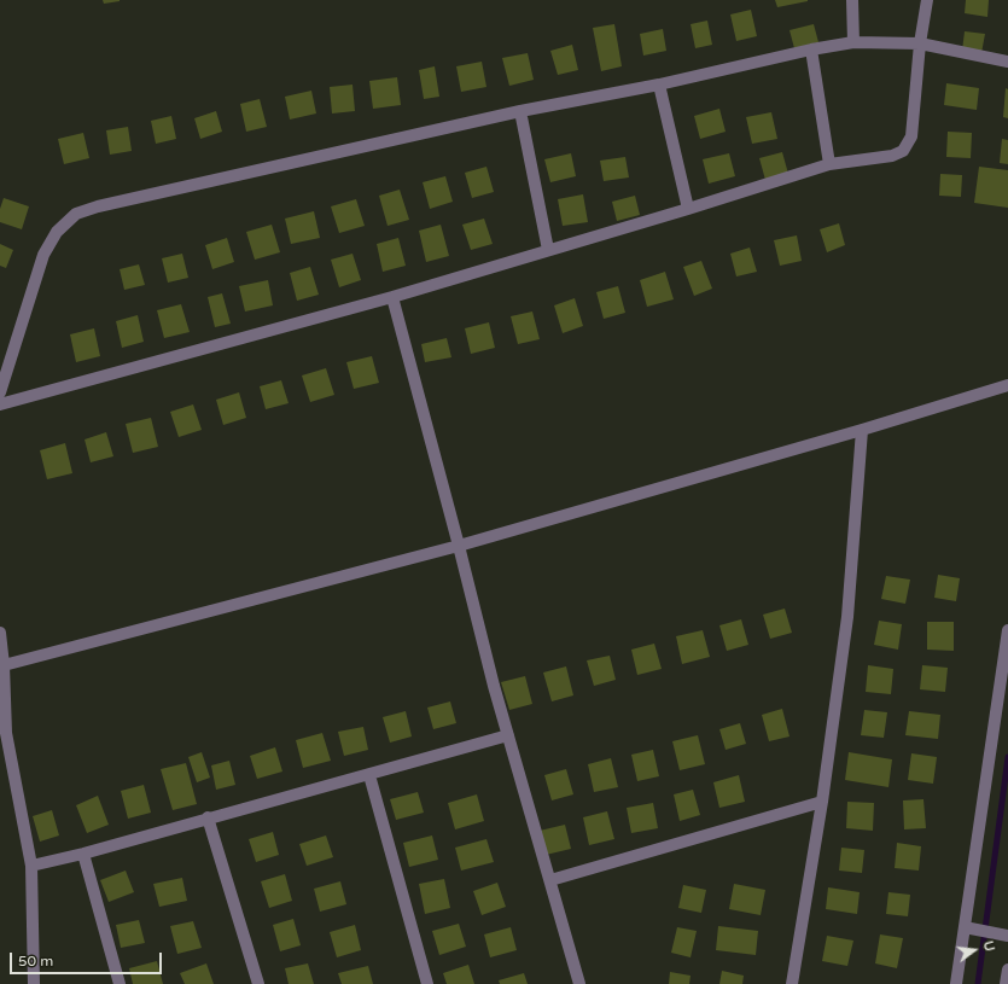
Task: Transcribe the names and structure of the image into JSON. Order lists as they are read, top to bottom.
{
  "scale_bar": "50 m",
  "north": "right"
}
